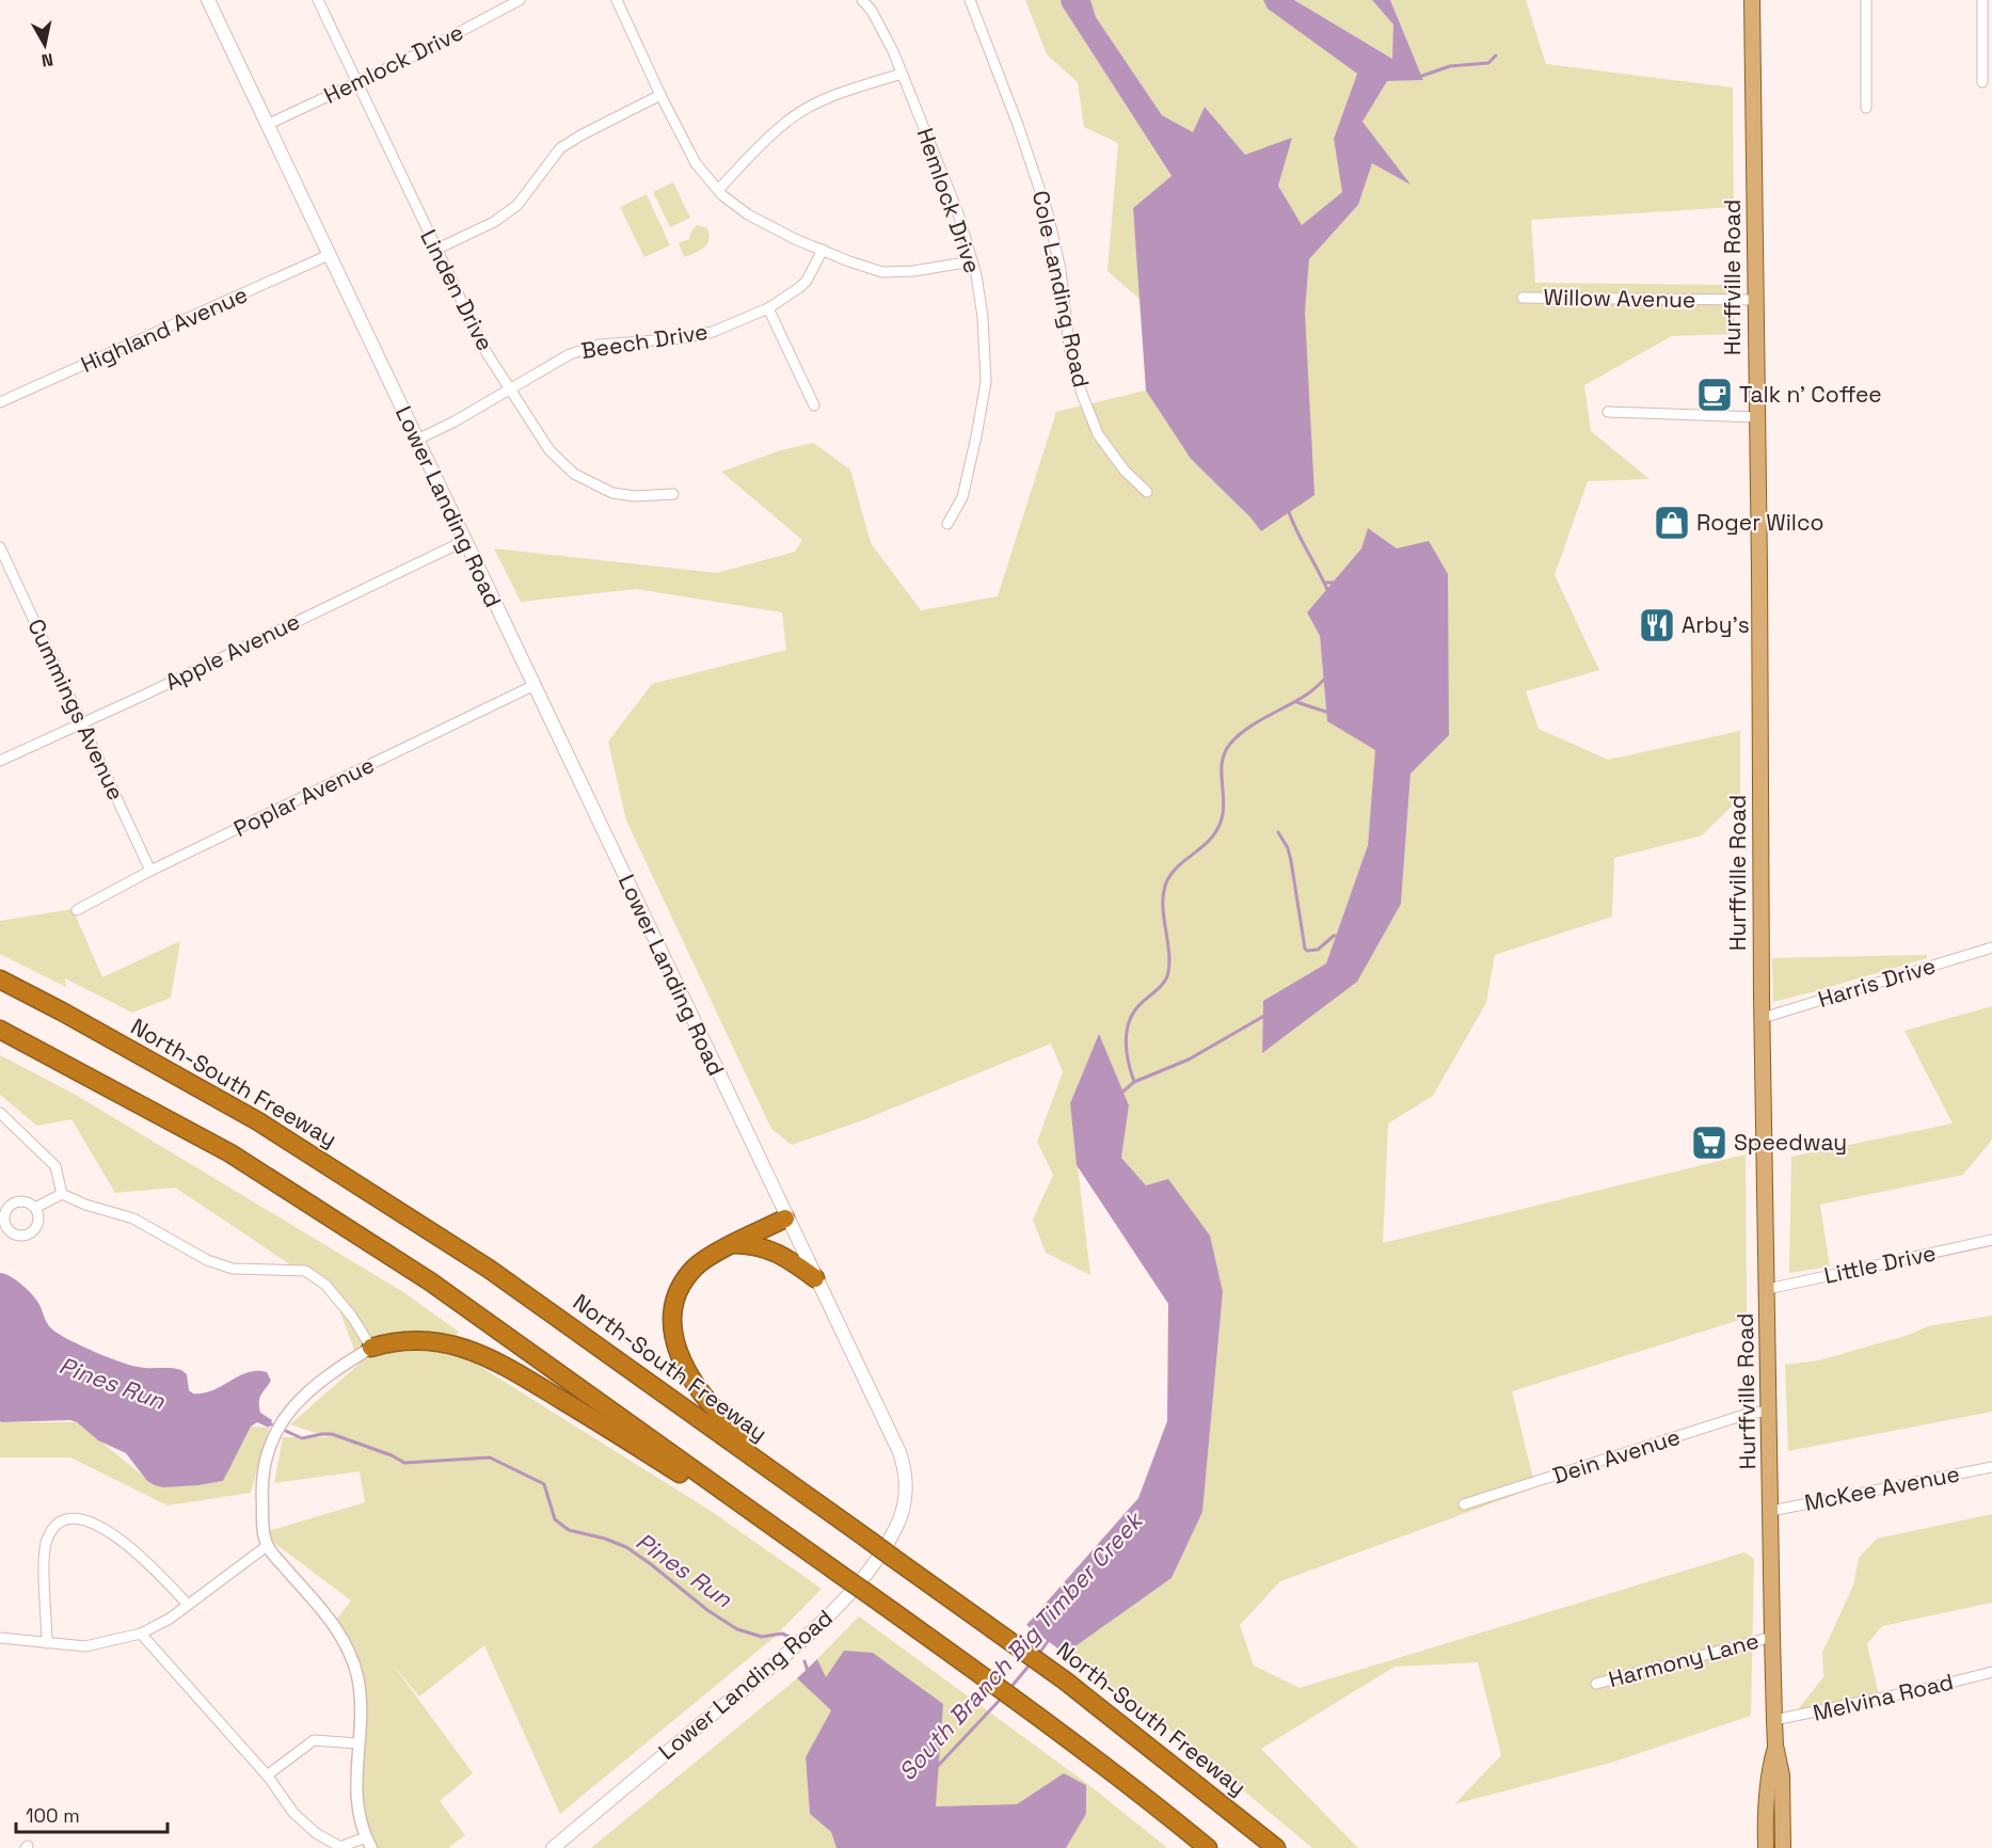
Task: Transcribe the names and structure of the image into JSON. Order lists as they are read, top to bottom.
{
  "streets": {
    "highway": ["North-South Freeway"],
    "main road": ["Hurffville Road", "Lower Landing Road"],
    "street": [
      "Hemlock Drive",
      "Cole Landing Road",
      "Linden Drive",
      "Willow Avenue",
      "Highland Avenue",
      "Beech Drive",
      "Apple Avenue",
      "Cummings Avenue",
      "Poplar Avenue",
      "Harris Drive",
      "Little Drive",
      "Dein Avenue",
      "McKee Avenue",
      "Harmony Lane",
      "Melvina Road"
    ]
  },
  "crossings": [
    ["Hemlock Drive", "Linden Drive"],
    ["Hemlock Drive", "Lower Landing Road"],
    ["Hurffville Road", "Willow Avenue"],
    ["Hurffville Road", "Harris Drive"],
    ["Hurffville Road", "Little Drive"],
    ["Hurffville Road", "Dein Avenue"],
    ["Hurffville Road", "McKee Avenue"],
    ["Hurffville Road", "Harmony Lane"],
    ["Hurffville Road", "Melvina Road"],
    ["Linden Drive", "Beech Drive"],
    ["Highland Avenue", "Lower Landing Road"],
    ["Beech Drive", "Lower Landing Road"],
    ["Lower Landing Road", "Apple Avenue"],
    ["Lower Landing Road", "Poplar Avenue"],
    ["Apple Avenue", "Cummings Avenue"],
    ["Cummings Avenue", "Poplar Avenue"]
  ],
  "water": ["Pines Run", "South Branch Big Timber Creek"],
  "places": {
    "cafe": ["Talk n' Coffee"],
    "shop": ["Roger Wilco"],
    "restaurant": ["Arby's"],
    "supermarket": ["Speedway"]
  },
  "scale_bar": "100 m",
  "north": "bottom"
}
